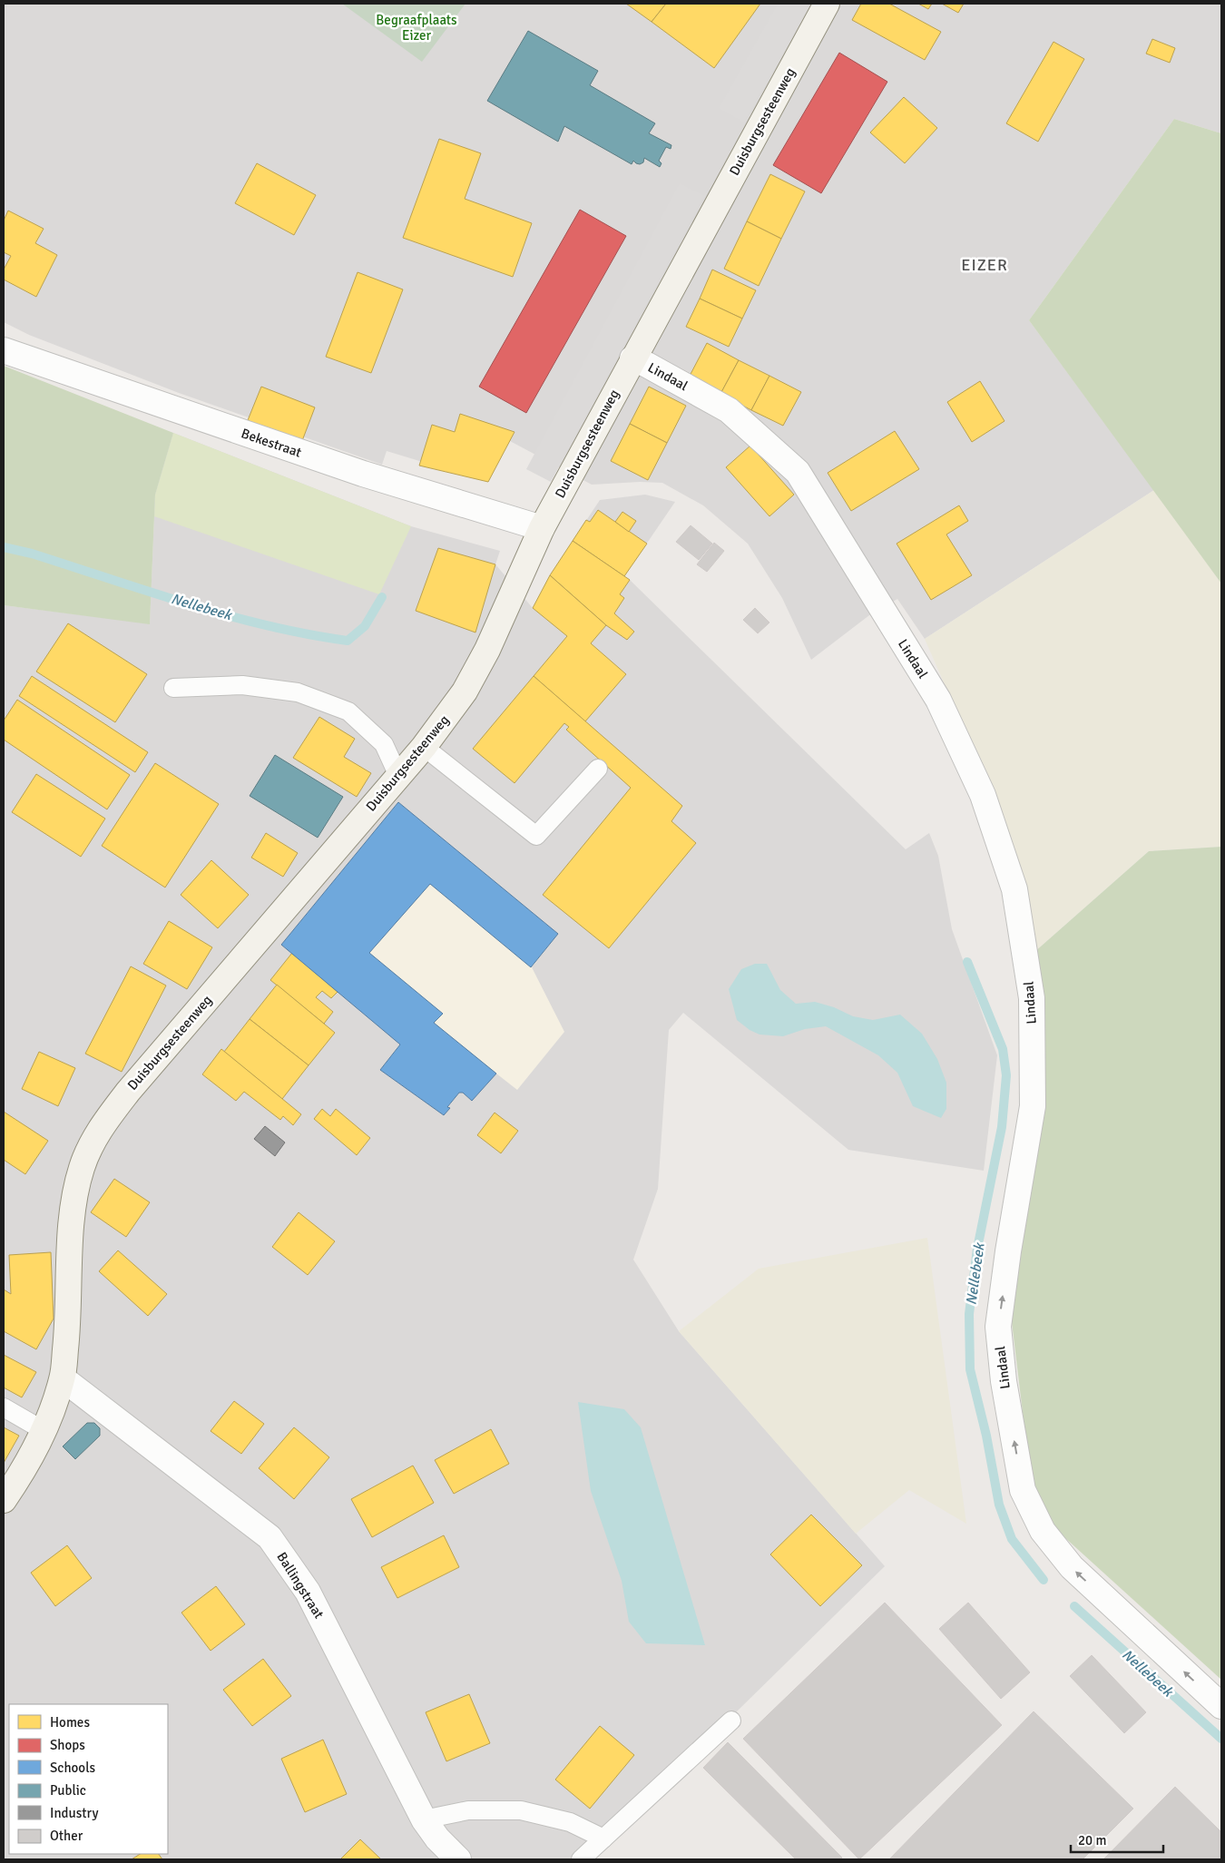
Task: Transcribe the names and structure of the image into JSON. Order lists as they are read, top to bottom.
{
  "streets": {
    "street": [
      "Duisburgsesteenweg",
      "Lindaal",
      "Bekestraat",
      "Ballingstraat"
    ]
  },
  "crossings": [
    ["Duisburgsesteenweg", "Lindaal"],
    ["Duisburgsesteenweg", "Bekestraat"],
    ["Duisburgsesteenweg", "Ballingstraat"]
  ],
  "one_way": ["Lindaal"],
  "districts": ["EIZER"],
  "water": ["Nellebeek"],
  "parks": ["Begraafplaats Eizer"],
  "legend": [
    "Homes",
    "Shops",
    "Schools",
    "Public",
    "Industry",
    "Other"
  ],
  "scale_bar": "20 m"
}
